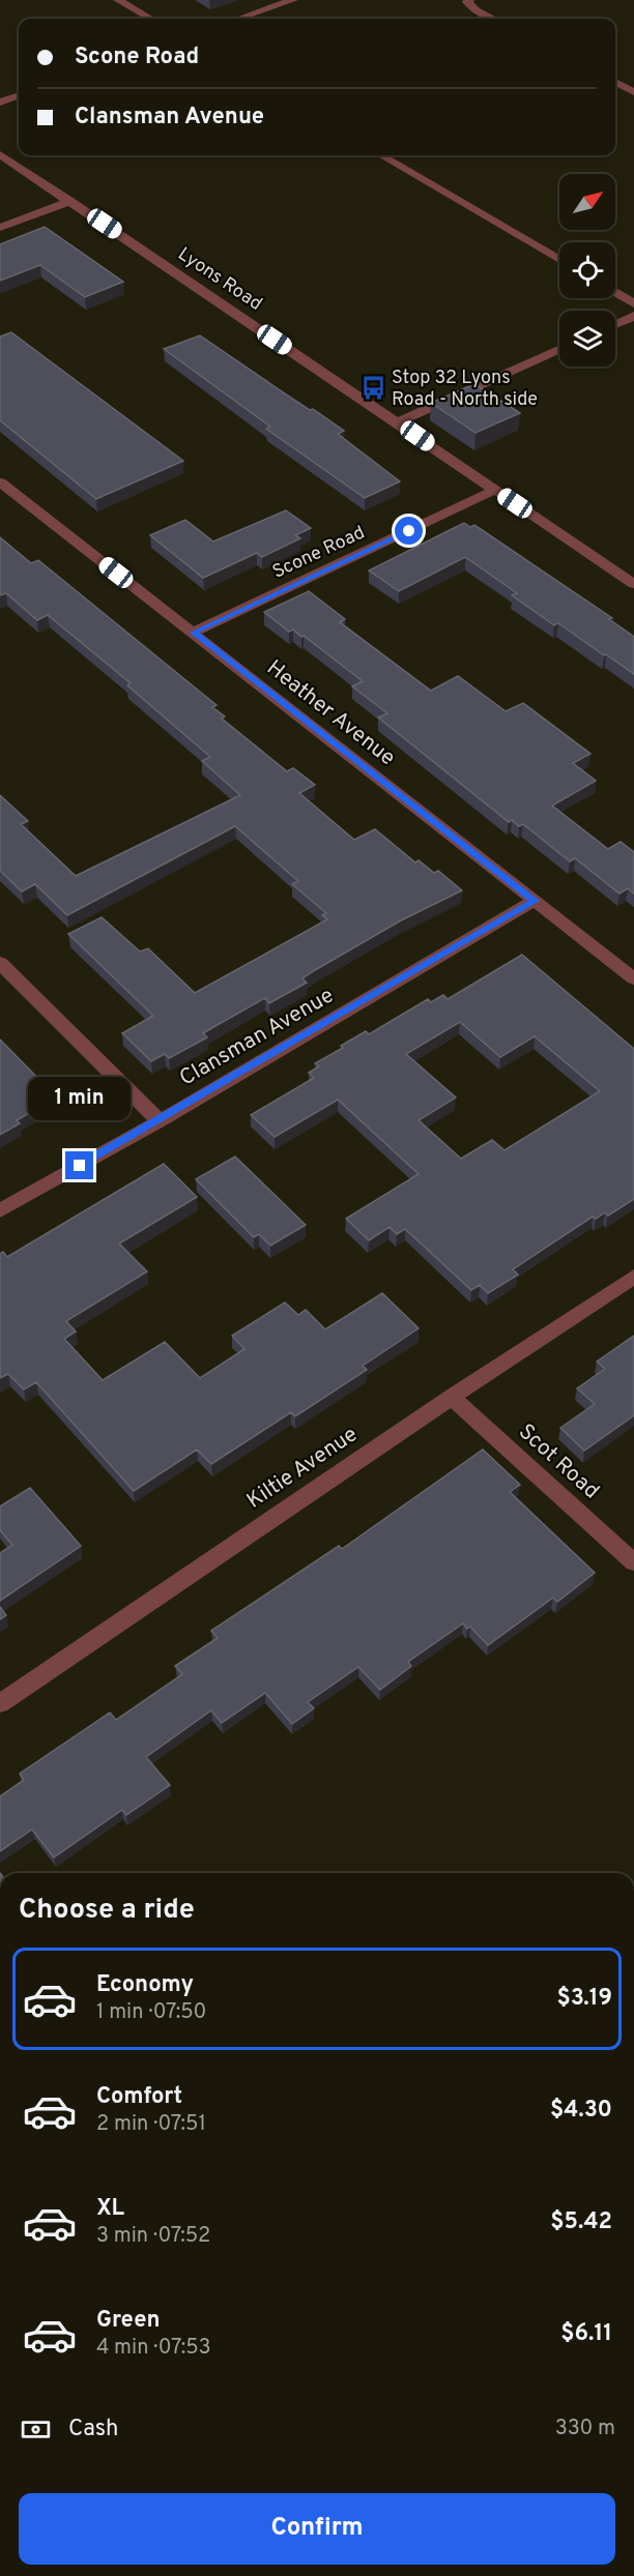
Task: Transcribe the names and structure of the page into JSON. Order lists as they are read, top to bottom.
{
  "streets": {
    "street": [
      "Lyons Road",
      "Scone Road",
      "Heather Avenue",
      "Clansman Avenue",
      "Scot Road",
      "Kiltie Avenue"
    ]
  },
  "crossings": [
    ["Lyons Road", "Scone Road"],
    ["Scone Road", "Heather Avenue"],
    ["Heather Avenue", "Clansman Avenue"],
    ["Scot Road", "Kiltie Avenue"]
  ],
  "places": {
    "bus stop": ["Stop 32 Lyons Road - North side"]
  },
  "north": "top right",
  "page": {
    "banner": ["Scone Road", "Clansman Avenue"],
    "bubble": "1 min",
    "heading": "Choose a ride",
    "list": [
      {
        "name": "Economy",
        "note": "1 min · 07:50",
        "value": "$3.19"
      },
      {
        "name": "Comfort",
        "note": "2 min · 07:51",
        "value": "$4.30"
      },
      {
        "name": "XL",
        "note": "3 min · 07:52",
        "value": "$5.42"
      },
      {
        "name": "Green",
        "note": "4 min · 07:53",
        "value": "$6.11"
      }
    ],
    "pay": ["Cash", "330 m"],
    "buttons": "Confirm"
  }
}
